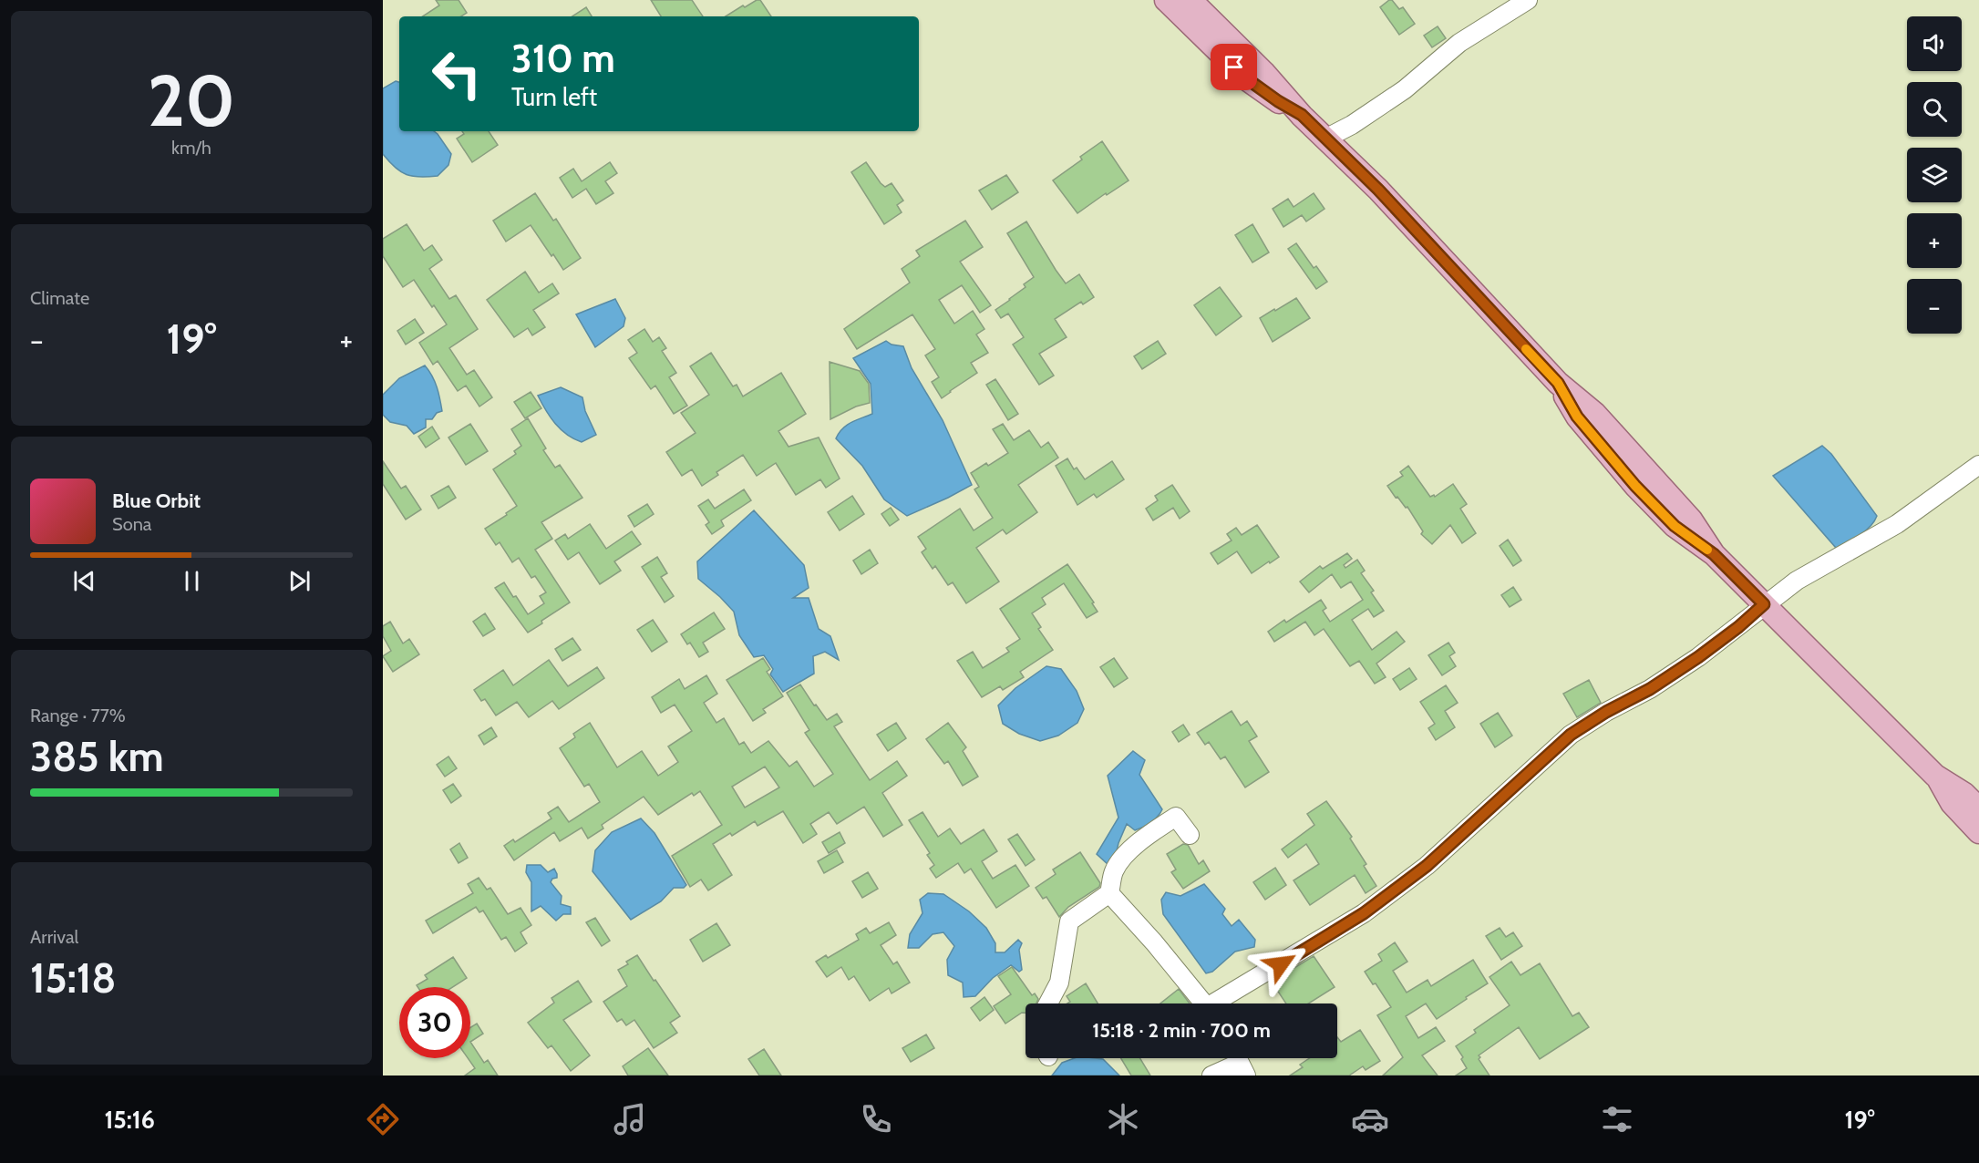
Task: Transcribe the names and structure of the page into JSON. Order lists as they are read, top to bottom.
{
  "page": {
    "tile": [
      ["20", "km/h"],
      "Climate",
      ["Range · 77%", "385 km"],
      ["Arrival", "15:18"]
    ],
    "map_buttons": ["+", "−"],
    "turn": ["310 m", "Turn left"],
    "heat": ["−", "19°", "+"],
    "song": ["Blue Orbit", "Sona"],
    "limit": "30",
    "trip": "15:18 · 2 min · 700 m",
    "tabs": ["15:16", "19°"]
  }
}
